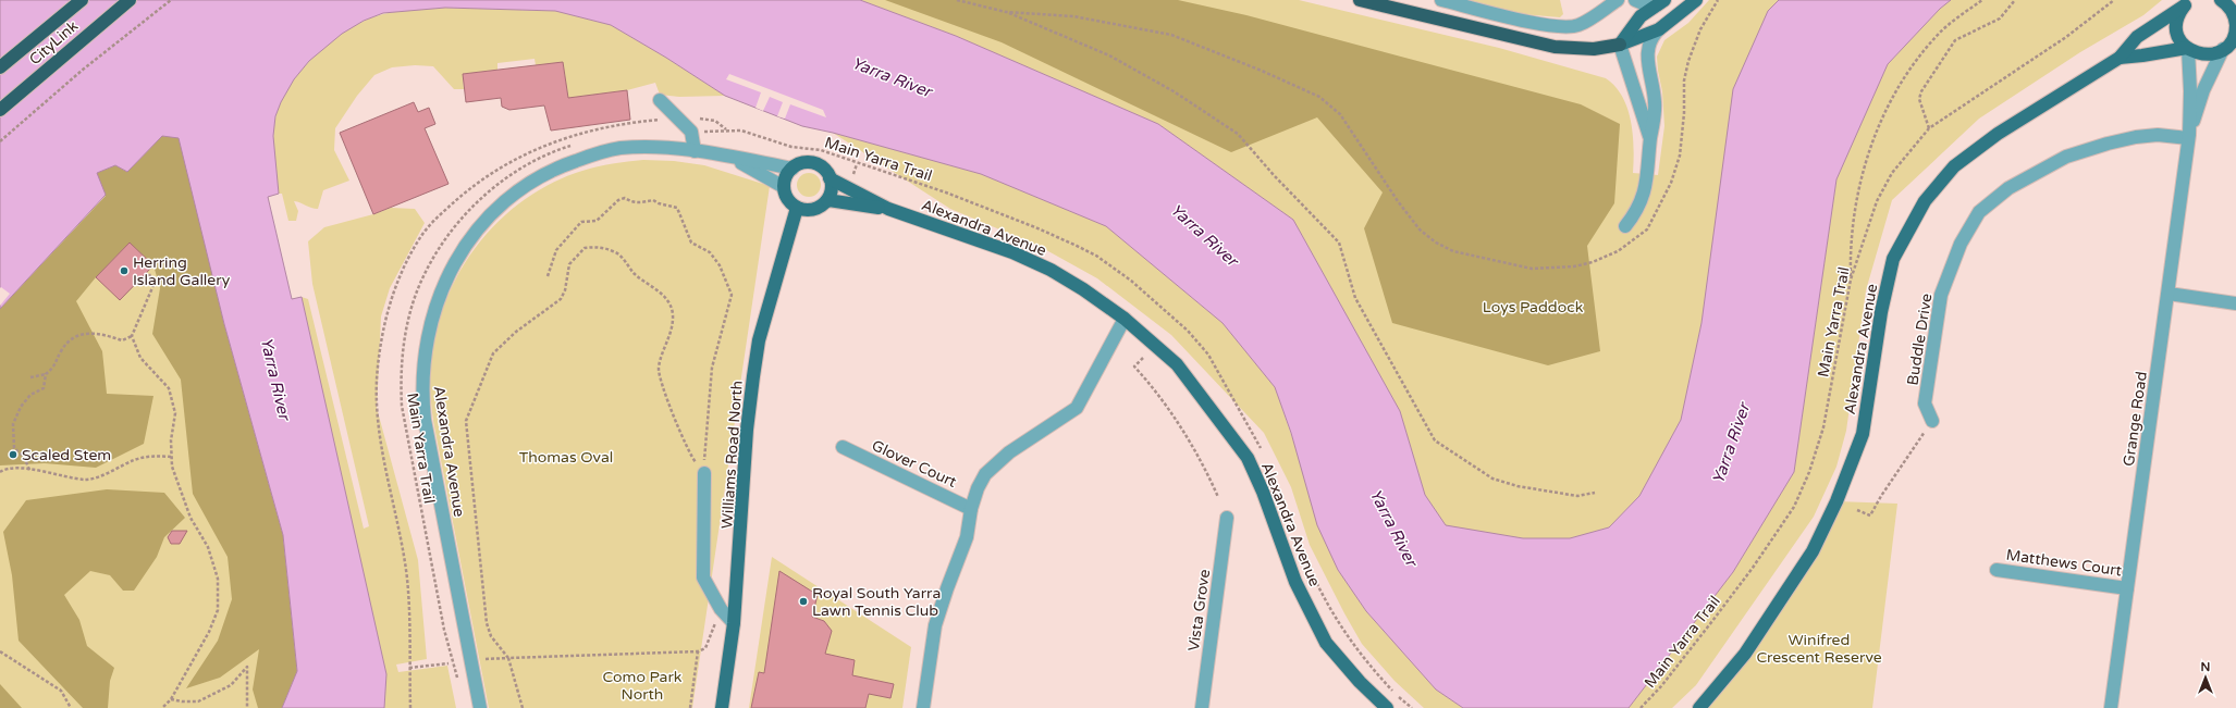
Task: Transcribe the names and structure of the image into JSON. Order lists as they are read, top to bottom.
{
  "streets": {
    "highway": ["CityLink"],
    "main road": ["Alexandra Avenue", "Williams Road North"],
    "street": [
      "Buddle Drive",
      "Grange Road",
      "Glover Court",
      "Matthews Court",
      "Vista Grove"
    ],
    "path": ["Main Yarra Trail"]
  },
  "crossings": [
    ["Alexandra Avenue", "Grange Road"],
    ["Alexandra Avenue", "Williams Road North"],
    ["Buddle Drive", "Grange Road"],
    ["Grange Road", "Matthews Court"]
  ],
  "water": ["Yarra River"],
  "parks": [
    "Loys Paddock",
    "Thomas Oval",
    "Winifred Crescent Reserve",
    "Como Park North"
  ],
  "places": ["Herring Island Gallery", "Scaled Stem", "Royal South Yarra Lawn Tennis Club"],
  "north": "top"
}
